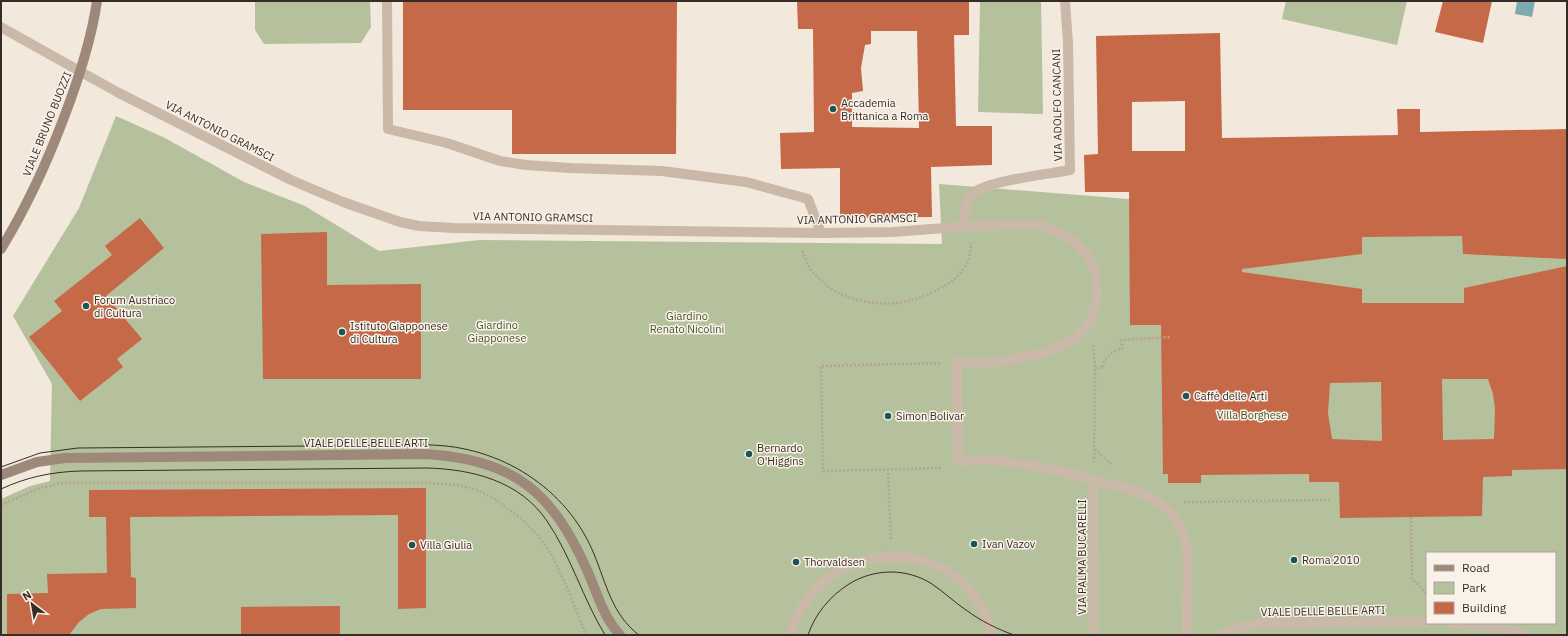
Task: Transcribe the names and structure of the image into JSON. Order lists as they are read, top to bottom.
{
  "streets": {
    "street": [
      "VIA ADOLFO CANCANI",
      "VIALE BRUNO BUOZZI",
      "VIA ANTONIO GRAMSCI",
      "VIALE DELLE BELLE ARTI",
      "VIA PALMA BUCARELLI"
    ]
  },
  "crossings": [
    ["VIA ADOLFO CANCANI", "VIA ANTONIO GRAMSCI"],
    ["VIALE BRUNO BUOZZI", "VIA ANTONIO GRAMSCI"]
  ],
  "parks": ["Giardino Renato Nicolini", "Giardino Giapponese", "Villa Borghese"],
  "places": [
    "Accademia Brittanica a Roma",
    "Forum Austriaco di Cultura",
    "Istituto Giapponese di Cultura",
    "Caffè delle Arti",
    "Simon Bolivar",
    "Bernardo O'Higgins",
    "Ivan Vazov",
    "Villa Giulia",
    "Roma 2010",
    "Thorvaldsen"
  ],
  "legend": ["Road", "Park", "Building"],
  "north": "top left"
}
